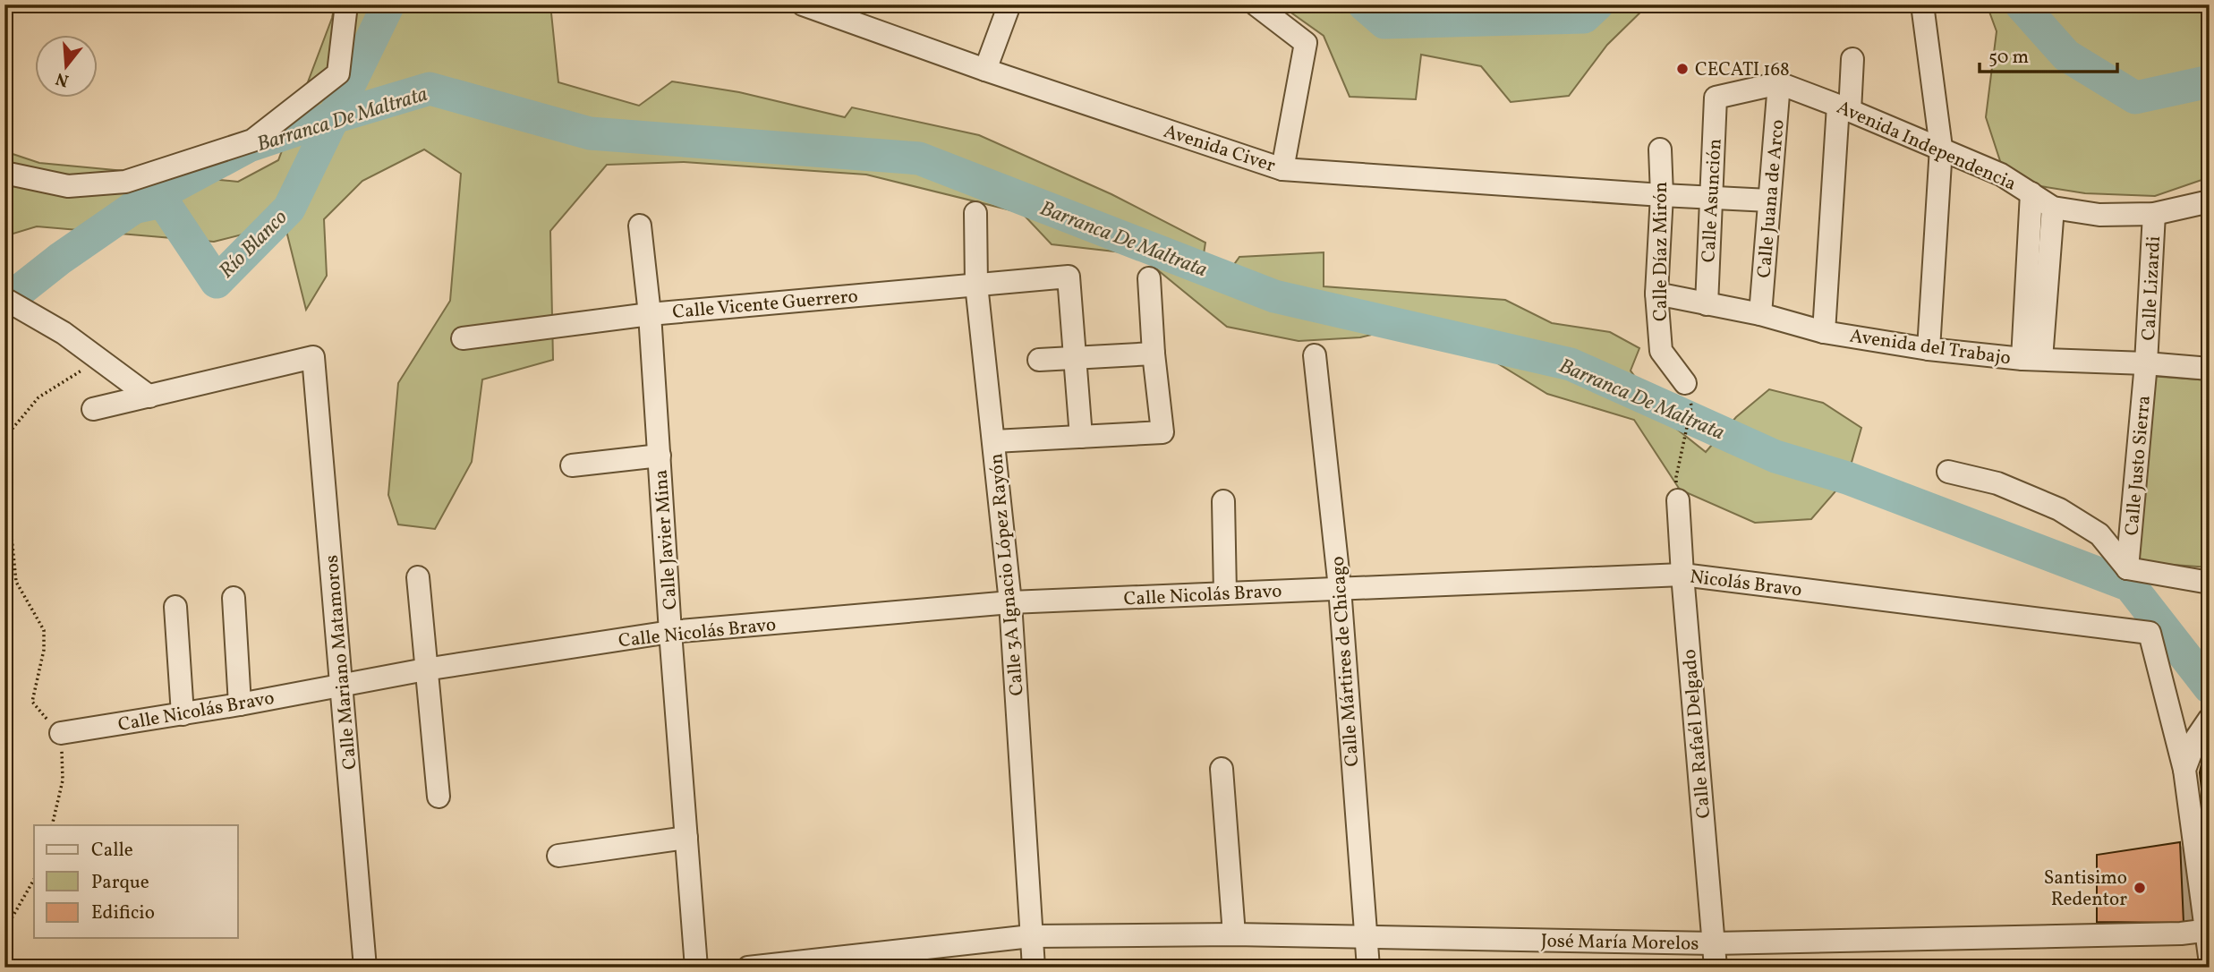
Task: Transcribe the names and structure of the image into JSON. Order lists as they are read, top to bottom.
{
  "streets": {
    "street": [
      "Avenida Independencia",
      "Avenida Civer",
      "Calle Juana de Arco",
      "Calle Asunción",
      "Calle Díaz Mirón",
      "Calle Lizardi",
      "Calle Vicente Guerrero",
      "Avenida del Trabajo",
      "Calle Justo Sierra",
      "Calle Javier Mina",
      "Calle 3A Ignacio López Rayón",
      "Nicolás Bravo",
      "Calle Nicolás Bravo",
      "Calle Mártires de Chicago",
      "Calle Mariano Matamoros",
      "Calle Rafaél Delgado",
      "José María Morelos"
    ]
  },
  "crossings": [
    ["Avenida Independencia", "Calle Juana de Arco"],
    ["Avenida Independencia", "Calle Asunción"],
    ["Avenida Independencia", "Calle Lizardi"],
    ["Avenida Civer", "Calle Juana de Arco"],
    ["Avenida Civer", "Calle Asunción"],
    ["Avenida Civer", "Calle Díaz Mirón"],
    ["Calle Juana de Arco", "Calle Asunción"],
    ["Calle Juana de Arco", "Avenida del Trabajo"],
    ["Calle Asunción", "Avenida del Trabajo"],
    ["Calle Díaz Mirón", "Avenida del Trabajo"],
    ["Calle Lizardi", "Avenida del Trabajo"],
    ["Calle Lizardi", "Calle Justo Sierra"],
    ["Calle Vicente Guerrero", "Calle Javier Mina"],
    ["Calle Vicente Guerrero", "Calle 3A Ignacio López Rayón"],
    ["Avenida del Trabajo", "Calle Justo Sierra"],
    ["Calle Javier Mina", "Calle Nicolás Bravo"],
    ["Calle 3A Ignacio López Rayón", "Calle Nicolás Bravo"],
    ["Calle 3A Ignacio López Rayón", "José María Morelos"],
    ["Nicolás Bravo", "Calle Nicolás Bravo"],
    ["Nicolás Bravo", "Calle Mártires de Chicago"],
    ["Nicolás Bravo", "Calle Rafaél Delgado"],
    ["Calle Nicolás Bravo", "Calle Mártires de Chicago"],
    ["Calle Nicolás Bravo", "Calle Mariano Matamoros"],
    ["Calle Mártires de Chicago", "José María Morelos"],
    ["Calle Rafaél Delgado", "José María Morelos"]
  ],
  "water": ["Barranca De Maltrata", "Río Blanco"],
  "places": ["CECATI 168", "Santisimo Redentor"],
  "legend": ["Calle", "Parque", "Edificio"],
  "scale_bar": "50 m",
  "north": "bottom"
}
